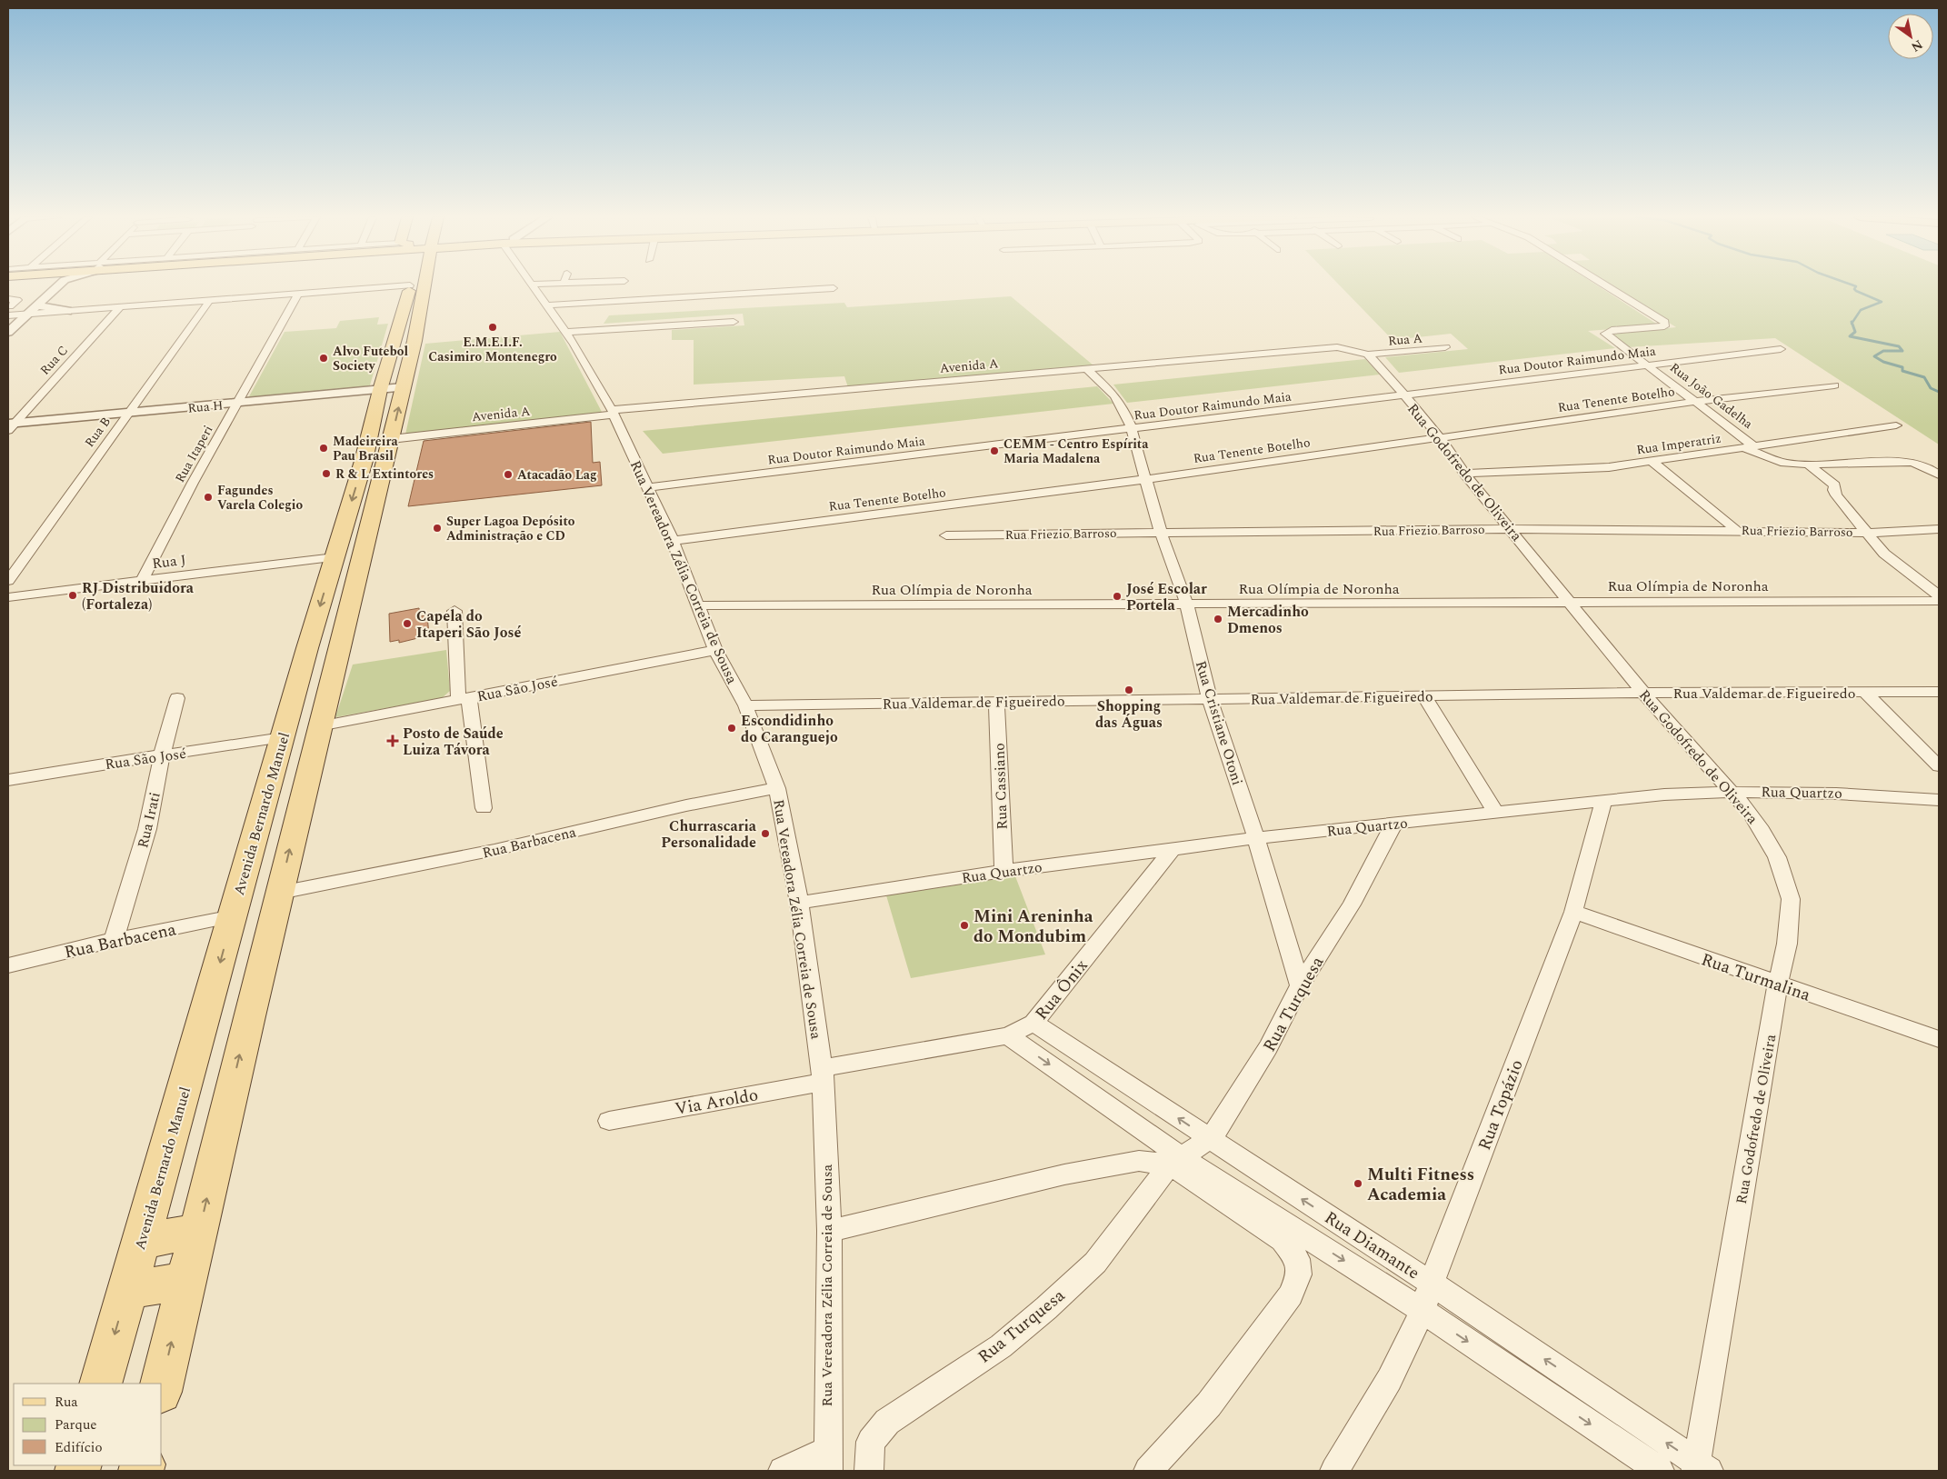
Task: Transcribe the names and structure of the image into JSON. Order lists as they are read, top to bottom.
{
  "streets": {
    "main road": ["Avenida Bernardo Manuel"],
    "street": [
      "Rua A",
      "Rua C",
      "Rua Doutor Raimundo Maia",
      "Avenida A",
      "Rua João Gadelha",
      "Rua Tenente Botelho",
      "Rua H",
      "Rua B",
      "Rua Imperatriz",
      "Rua Itaperi",
      "Rua Godofredo de Oliveira",
      "Rua Friezio Barroso",
      "Rua J",
      "Rua Vereadora Zélia Correia de Sousa",
      "Rua Olímpia de Noronha",
      "Rua São José",
      "Rua Valdemar de Figueiredo",
      "Rua Cristiane Otoni",
      "Rua Cassiano",
      "Rua Quartzo",
      "Rua Irati",
      "Rua Barbacena",
      "Rua Turmalina",
      "Rua Ônix",
      "Rua Turquesa",
      "Via Aroldo",
      "Rua Topázio",
      "Rua Diamante"
    ]
  },
  "crossings": [
    ["Rua A", "Avenida A"],
    ["Rua A", "Rua Godofredo de Oliveira"],
    ["Rua C", "Rua H"],
    ["Rua Doutor Raimundo Maia", "Rua João Gadelha"],
    ["Rua Doutor Raimundo Maia", "Rua Godofredo de Oliveira"],
    ["Rua Doutor Raimundo Maia", "Rua Vereadora Zélia Correia de Sousa"],
    ["Rua Doutor Raimundo Maia", "Rua Cristiane Otoni"],
    ["Avenida A", "Rua Godofredo de Oliveira"],
    ["Avenida A", "Rua Vereadora Zélia Correia de Sousa"],
    ["Avenida A", "Rua Cristiane Otoni"],
    ["Rua João Gadelha", "Rua Tenente Botelho"],
    ["Rua João Gadelha", "Rua Imperatriz"],
    ["Rua Tenente Botelho", "Rua Godofredo de Oliveira"],
    ["Rua Tenente Botelho", "Rua Vereadora Zélia Correia de Sousa"],
    ["Rua Tenente Botelho", "Rua Cristiane Otoni"],
    ["Rua H", "Rua B"],
    ["Rua H", "Rua Itaperi"],
    ["Rua H", "Avenida Bernardo Manuel"],
    ["Rua Imperatriz", "Rua Godofredo de Oliveira"],
    ["Rua Itaperi", "Rua J"],
    ["Rua Godofredo de Oliveira", "Rua Friezio Barroso"],
    ["Rua Godofredo de Oliveira", "Rua Olímpia de Noronha"],
    ["Rua Godofredo de Oliveira", "Rua Valdemar de Figueiredo"],
    ["Rua Godofredo de Oliveira", "Rua Quartzo"],
    ["Rua Godofredo de Oliveira", "Rua Turmalina"],
    ["Rua Godofredo de Oliveira", "Rua Diamante"],
    ["Rua Friezio Barroso", "Rua Cristiane Otoni"],
    ["Rua J", "Avenida Bernardo Manuel"],
    ["Rua Vereadora Zélia Correia de Sousa", "Rua Olímpia de Noronha"],
    ["Rua Vereadora Zélia Correia de Sousa", "Rua São José"],
    ["Rua Vereadora Zélia Correia de Sousa", "Rua Valdemar de Figueiredo"],
    ["Rua Vereadora Zélia Correia de Sousa", "Rua Quartzo"],
    ["Rua Vereadora Zélia Correia de Sousa", "Rua Barbacena"],
    ["Rua Vereadora Zélia Correia de Sousa", "Rua Ônix"],
    ["Rua Vereadora Zélia Correia de Sousa", "Via Aroldo"],
    ["Rua Olímpia de Noronha", "Rua Cristiane Otoni"],
    ["Rua São José", "Avenida Bernardo Manuel"],
    ["Rua São José", "Rua Irati"],
    ["Rua Valdemar de Figueiredo", "Rua Cristiane Otoni"],
    ["Rua Valdemar de Figueiredo", "Rua Cassiano"],
    ["Rua Cristiane Otoni", "Rua Quartzo"],
    ["Rua Cristiane Otoni", "Rua Turquesa"],
    ["Rua Cassiano", "Rua Quartzo"],
    ["Rua Quartzo", "Rua Ônix"],
    ["Rua Quartzo", "Rua Turquesa"],
    ["Rua Quartzo", "Rua Topázio"],
    ["Avenida Bernardo Manuel", "Rua Barbacena"],
    ["Rua Irati", "Rua Barbacena"],
    ["Rua Turmalina", "Rua Topázio"],
    ["Rua Ônix", "Via Aroldo"],
    ["Rua Ônix", "Rua Diamante"],
    ["Rua Turquesa", "Rua Diamante"],
    ["Rua Topázio", "Rua Diamante"]
  ],
  "places": {
    "other": [
      "E.M.E.I.F. Casimiro Montenegro",
      "Alvo Futebol Society",
      "Madeireira Pau Brasil",
      "CEMM - Centro Espírita Maria Madalena",
      "R & L Extintores",
      "Atacadão Lag",
      "Fagundes Varela Colegio",
      "Super Lagoa Depósito Administração e CD",
      "RJ Distribuidora (Fortaleza)",
      "José Escolar Portela",
      "Mercadinho Dmenos",
      "Capela do Itaperi São José",
      "Shopping das Águas",
      "Escondidinho do Caranguejo",
      "Churrascaria Personalidade",
      "Mini Areninha do Mondubim",
      "Multi Fitness Academia"
    ],
    "health": ["Posto de Saúde Luiza Távora"]
  },
  "legend": ["Rua", "Parque", "Edifício"],
  "north": "bottom right"
}
